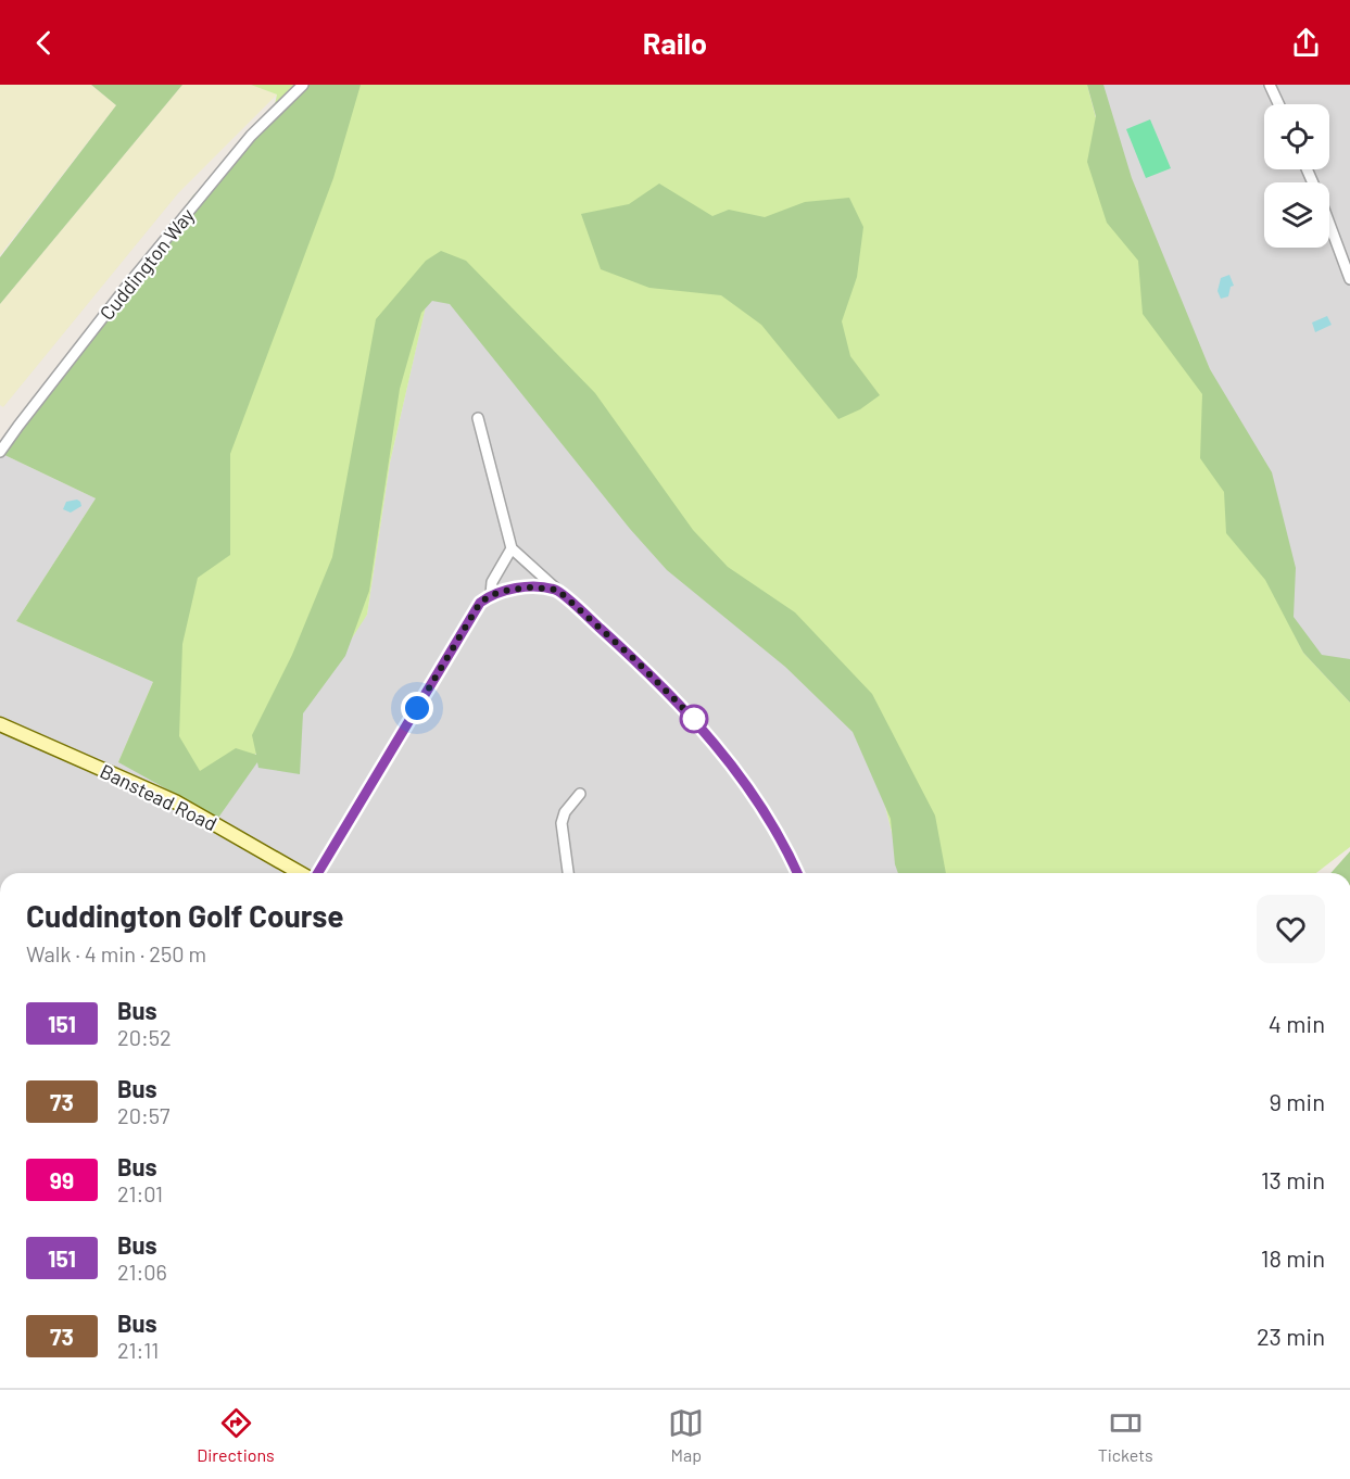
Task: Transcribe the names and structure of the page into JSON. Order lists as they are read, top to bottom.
{
  "streets": {
    "street": ["Cuddington Way", "Banstead Road"]
  },
  "lines": ["bus line 151"],
  "page": {
    "header": "Railo",
    "heading": ["Cuddington Golf Course", "Walk · 4 min · 250 m"],
    "list": [
      {
        "mark": "151",
        "name": "Bus",
        "note": "20:52",
        "value": "4 min"
      },
      {
        "mark": "73",
        "name": "Bus",
        "note": "20:57",
        "value": "9 min"
      },
      {
        "mark": "99",
        "name": "Bus",
        "note": "21:01",
        "value": "13 min"
      },
      {
        "mark": "151",
        "name": "Bus",
        "note": "21:06",
        "value": "18 min"
      },
      {
        "mark": "73",
        "name": "Bus",
        "note": "21:11",
        "value": "23 min"
      }
    ],
    "tabs": ["Directions", "Map", "Tickets"]
  }
}
